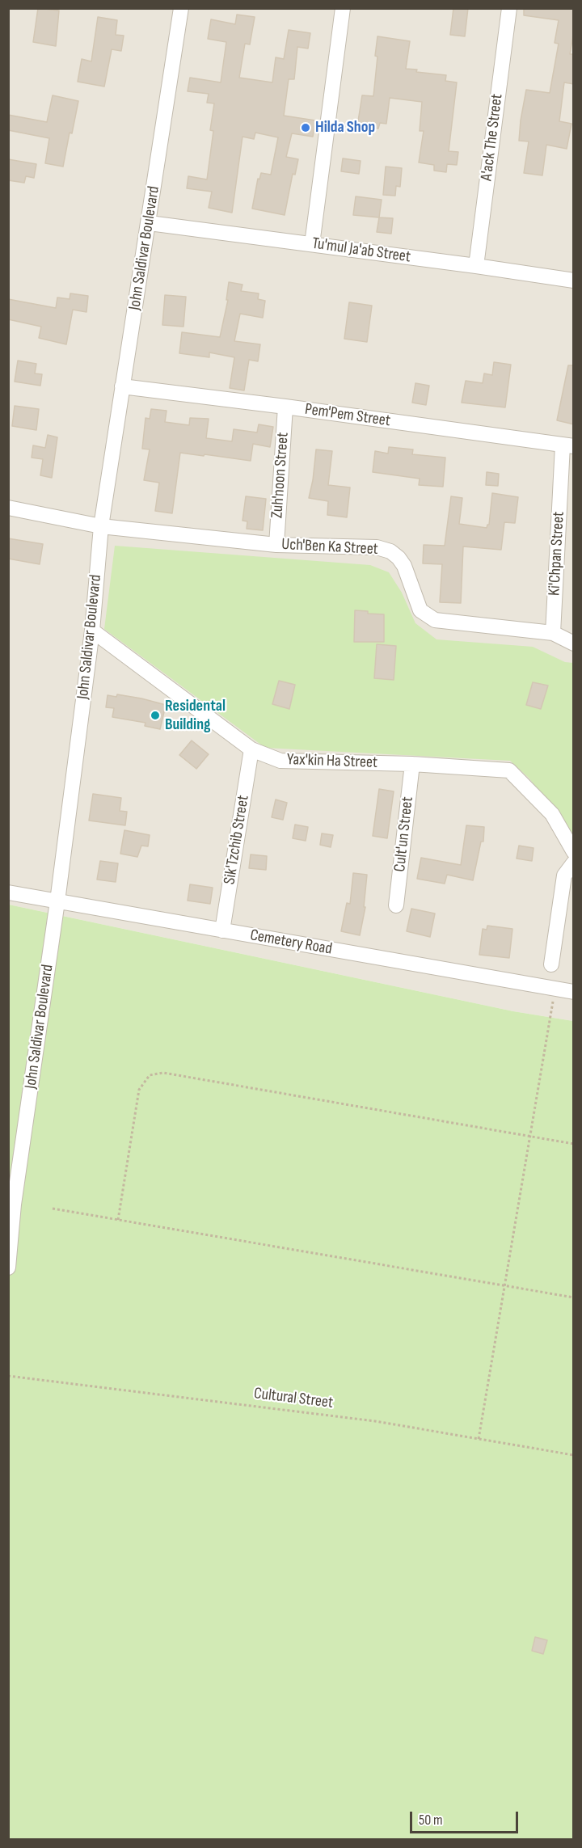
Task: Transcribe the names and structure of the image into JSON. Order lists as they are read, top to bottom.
{
  "streets": {
    "street": [
      "A'ack The Street",
      "John Saldivar Boulevard",
      "Tu'mul Ja'ab Street",
      "Pem'Pem Street",
      "Zuh'noon Street",
      "Uch'Ben Ka Street",
      "Ki'Chpan Street",
      "Yax'kin Ha Street",
      "Cult'un Street",
      "Sik'Tzchib Street",
      "Cemetery Road"
    ],
    "path": ["Cultural Street"]
  },
  "crossings": [
    ["A'ack The Street", "Tu'mul Ja'ab Street"],
    ["John Saldivar Boulevard", "Tu'mul Ja'ab Street"],
    ["John Saldivar Boulevard", "Pem'Pem Street"],
    ["John Saldivar Boulevard", "Uch'Ben Ka Street"],
    ["John Saldivar Boulevard", "Yax'kin Ha Street"],
    ["John Saldivar Boulevard", "Cemetery Road"],
    ["Pem'Pem Street", "Zuh'noon Street"],
    ["Pem'Pem Street", "Ki'Chpan Street"],
    ["Zuh'noon Street", "Uch'Ben Ka Street"],
    ["Uch'Ben Ka Street", "Ki'Chpan Street"],
    ["Yax'kin Ha Street", "Cult'un Street"],
    ["Yax'kin Ha Street", "Sik'Tzchib Street"],
    ["Sik'Tzchib Street", "Cemetery Road"]
  ],
  "places": ["Hilda Shop", "Residental Building"],
  "scale_bar": "50 m"
}
